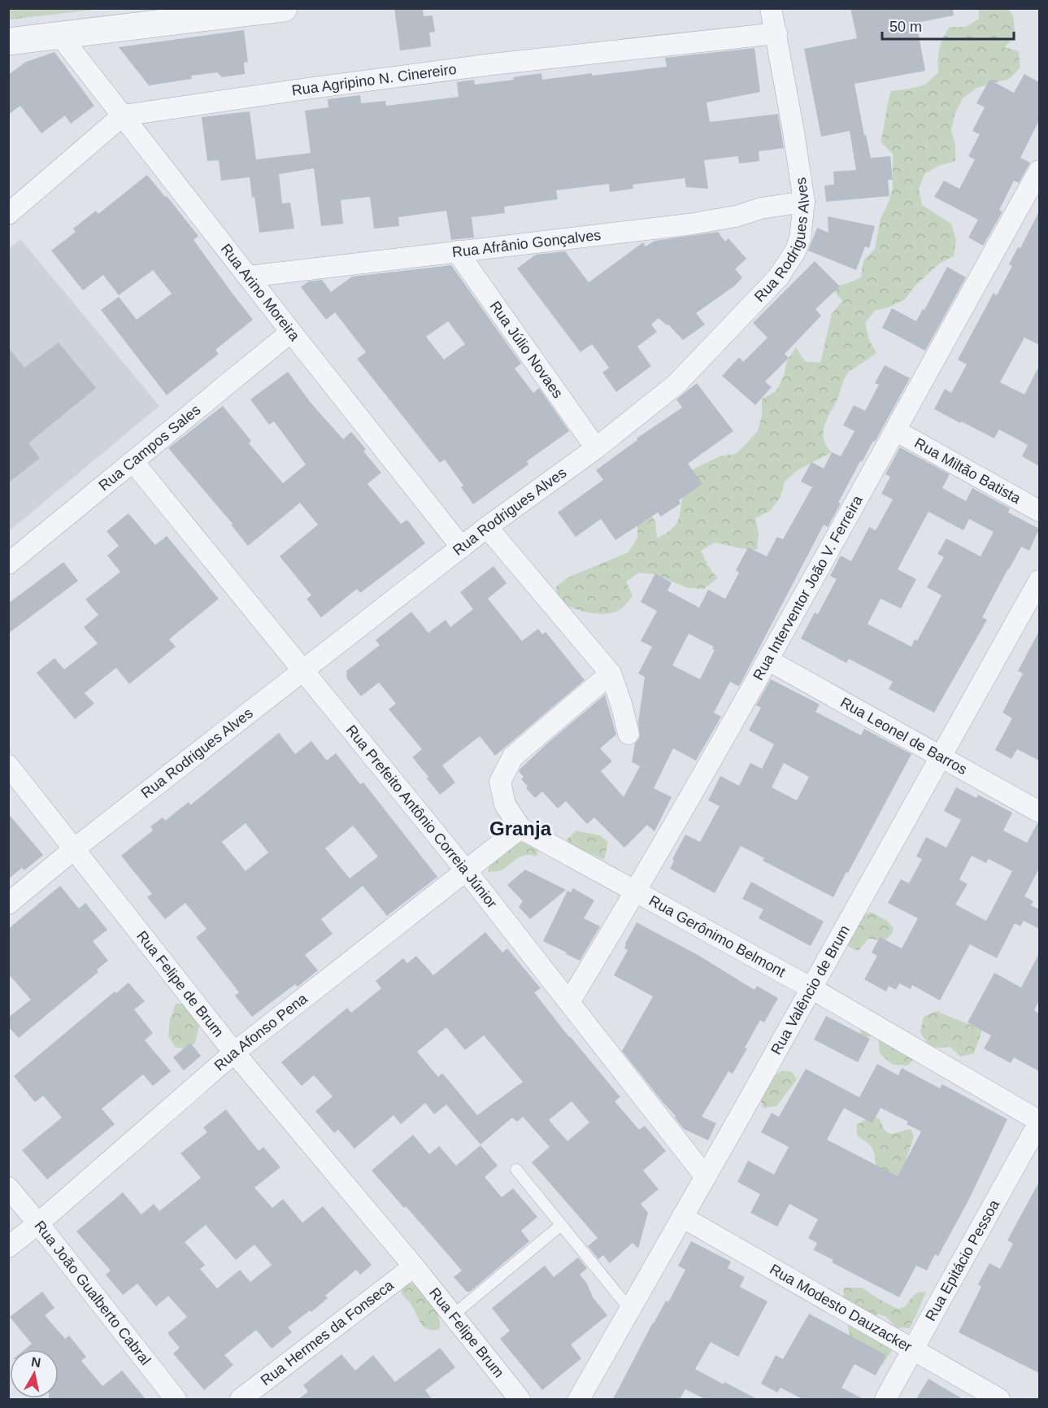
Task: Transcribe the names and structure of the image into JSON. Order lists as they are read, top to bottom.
{
  "streets": {
    "street": [
      "Rua Agripino N. Cinereiro",
      "Rua Rodrigues Alves",
      "Rua Afrânio Gonçalves",
      "Rua Arino Moreira",
      "Rua Júlio Novaes",
      "Rua Campos Sales",
      "Rua Miltão Batista",
      "Rua Interventor João V. Ferreira",
      "Rua Leonel de Barros",
      "Rua Prefeito Antônio Correia Júnior",
      "Rua Gerônimo Belmont",
      "Rua Felipe de Brum",
      "Rua Valêncio de Brum",
      "Rua Afonso Pena",
      "Rua Epitácio Pessoa",
      "Rua João Gualberto Cabral",
      "Rua Modesto Dauzacker",
      "Rua Hermes da Fonseca",
      "Rua Felipe Brum"
    ]
  },
  "crossings": [
    ["Rua Agripino N. Cinereiro", "Rua Rodrigues Alves"],
    ["Rua Agripino N. Cinereiro", "Rua Arino Moreira"],
    ["Rua Rodrigues Alves", "Rua Afrânio Gonçalves"],
    ["Rua Rodrigues Alves", "Rua Arino Moreira"],
    ["Rua Rodrigues Alves", "Rua Júlio Novaes"],
    ["Rua Rodrigues Alves", "Rua Prefeito Antônio Correia Júnior"],
    ["Rua Rodrigues Alves", "Rua Felipe de Brum"],
    ["Rua Afrânio Gonçalves", "Rua Arino Moreira"],
    ["Rua Afrânio Gonçalves", "Rua Júlio Novaes"],
    ["Rua Arino Moreira", "Rua Campos Sales"],
    ["Rua Campos Sales", "Rua Prefeito Antônio Correia Júnior"],
    ["Rua Miltão Batista", "Rua Interventor João V. Ferreira"],
    ["Rua Interventor João V. Ferreira", "Rua Leonel de Barros"],
    ["Rua Interventor João V. Ferreira", "Rua Prefeito Antônio Correia Júnior"],
    ["Rua Interventor João V. Ferreira", "Rua Gerônimo Belmont"],
    ["Rua Leonel de Barros", "Rua Valêncio de Brum"],
    ["Rua Prefeito Antônio Correia Júnior", "Rua Valêncio de Brum"],
    ["Rua Prefeito Antônio Correia Júnior", "Rua Afonso Pena"],
    ["Rua Gerônimo Belmont", "Rua Valêncio de Brum"],
    ["Rua Gerônimo Belmont", "Rua Afonso Pena"],
    ["Rua Gerônimo Belmont", "Rua Epitácio Pessoa"],
    ["Rua Felipe de Brum", "Rua Afonso Pena"],
    ["Rua Felipe de Brum", "Rua Hermes da Fonseca"],
    ["Rua Felipe de Brum", "Rua Felipe Brum"],
    ["Rua Valêncio de Brum", "Rua Modesto Dauzacker"],
    ["Rua Afonso Pena", "Rua João Gualberto Cabral"],
    ["Rua Epitácio Pessoa", "Rua Modesto Dauzacker"],
    ["Rua Hermes da Fonseca", "Rua Felipe Brum"]
  ],
  "districts": ["Granja"],
  "scale_bar": "50 m",
  "north": "top"
}
